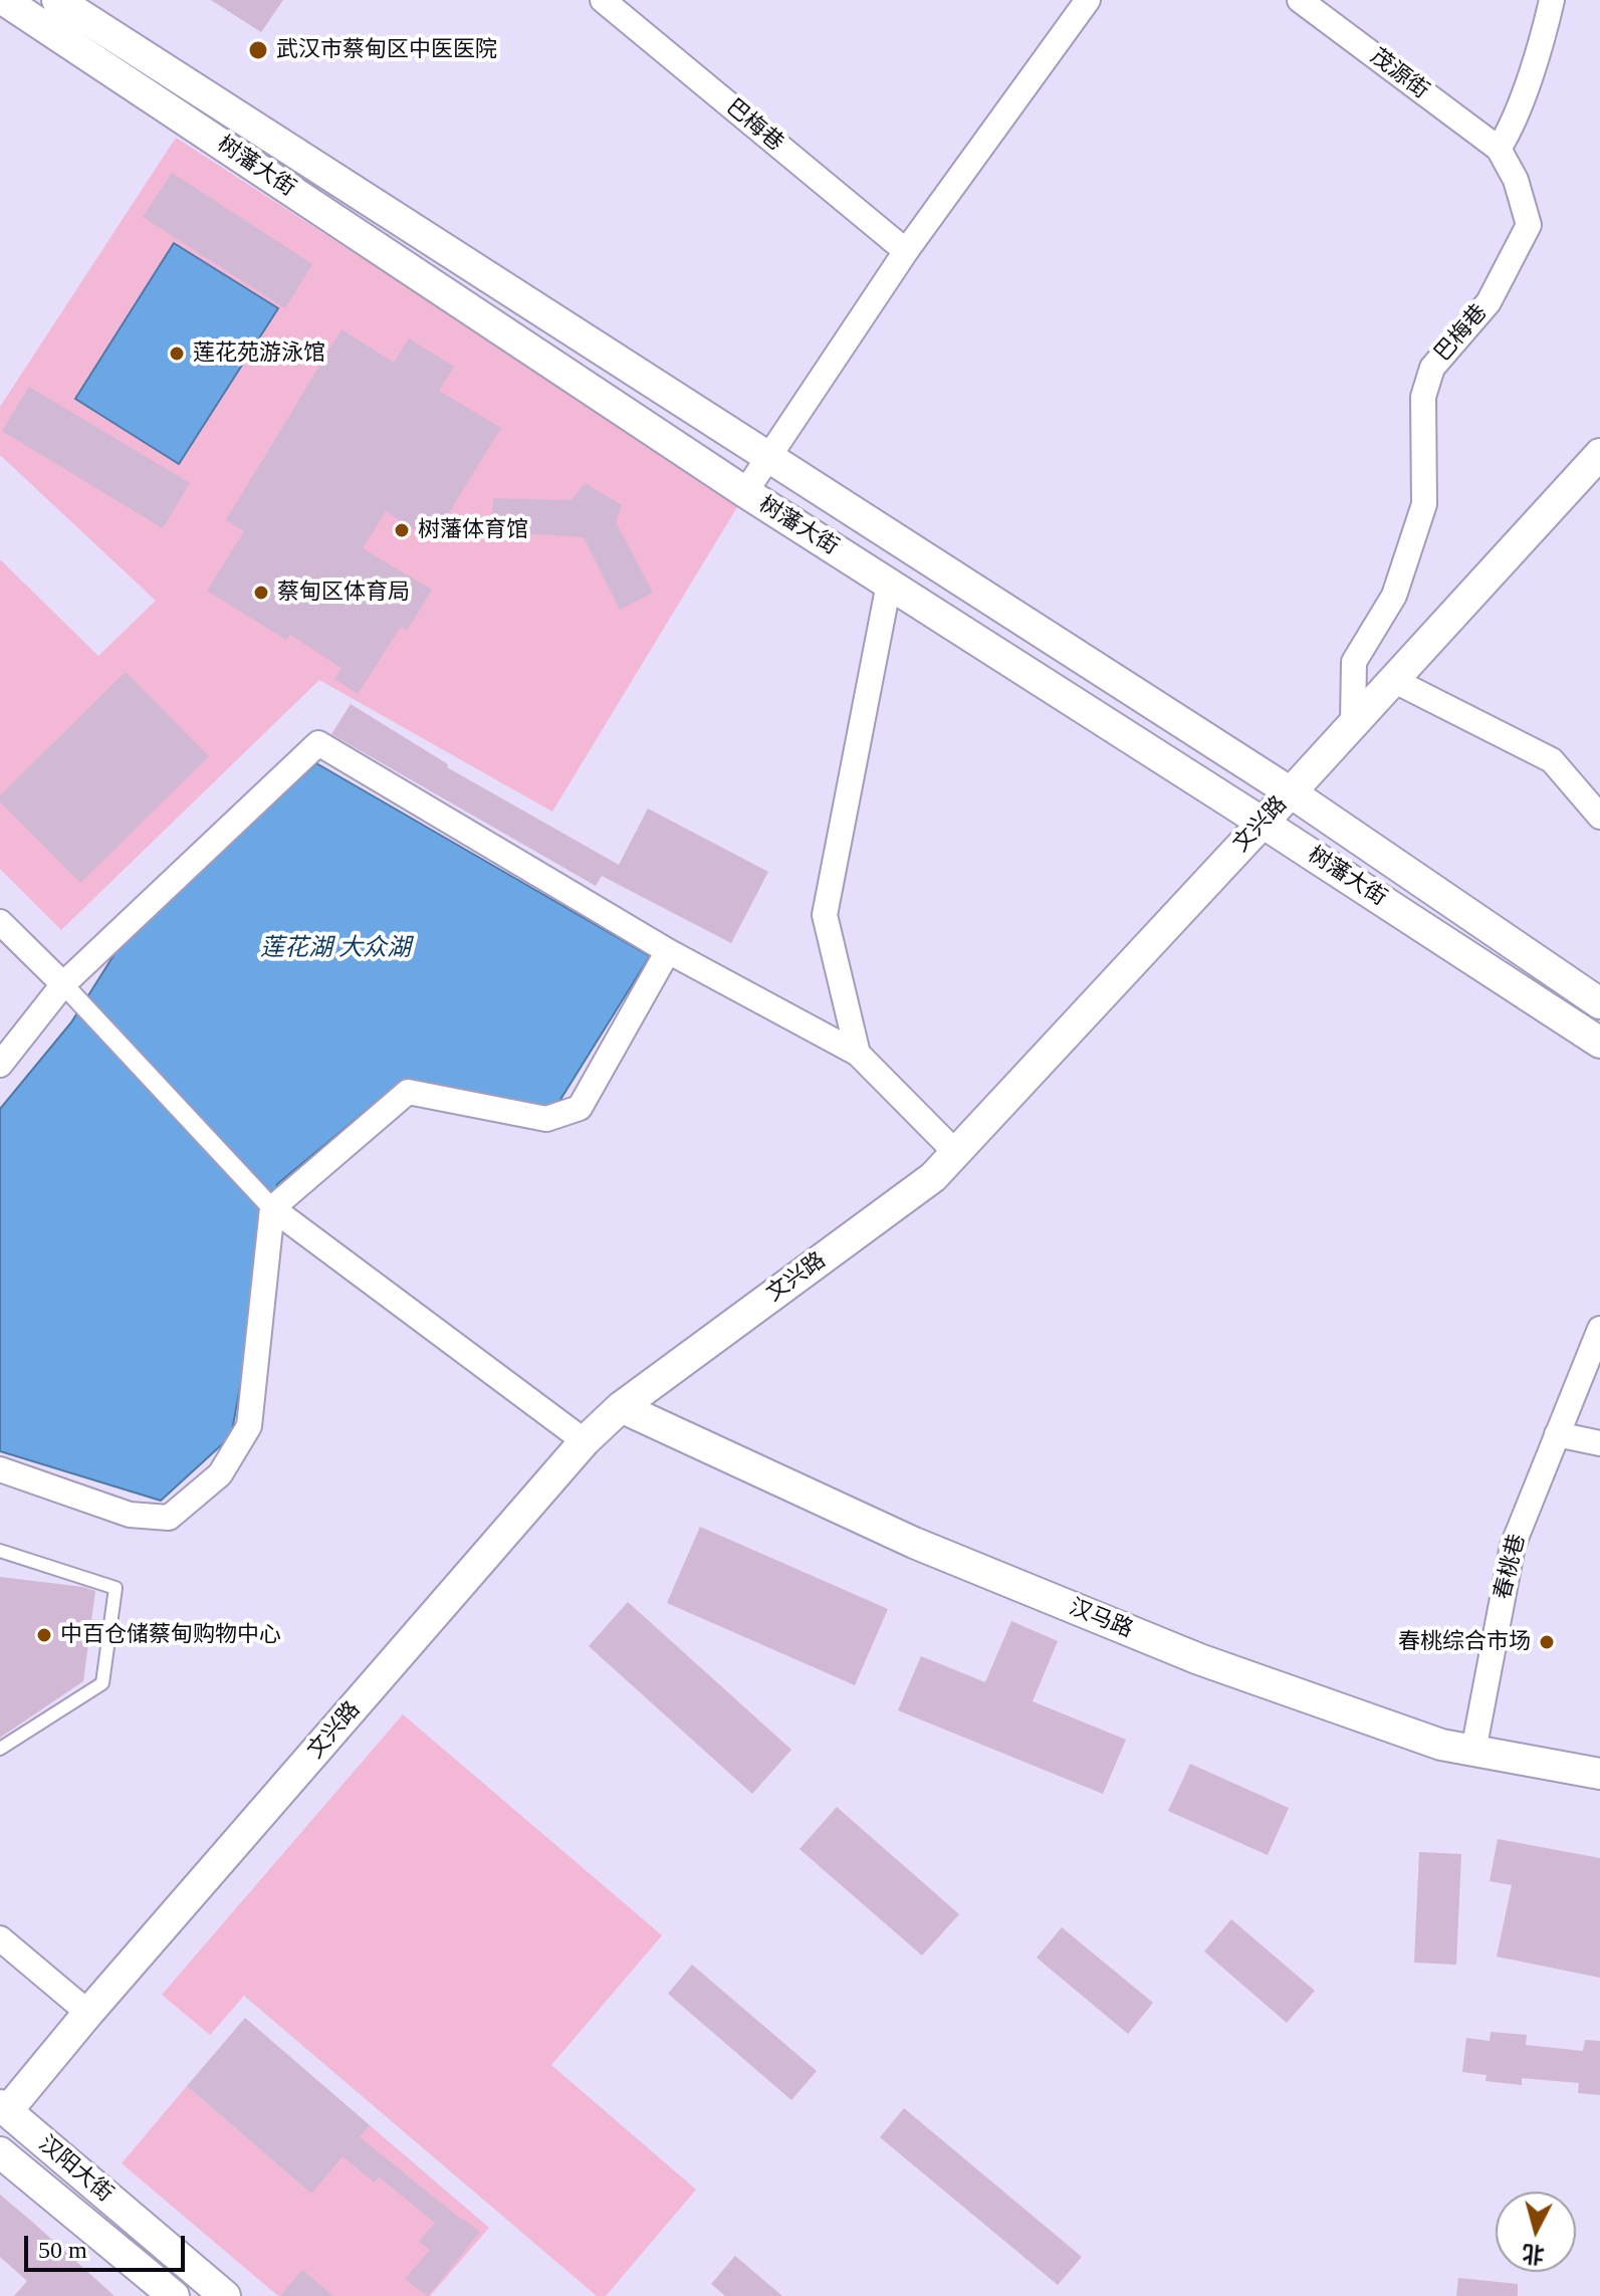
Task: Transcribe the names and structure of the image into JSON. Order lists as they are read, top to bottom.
{
  "streets": {
    "street": [
      "茂源街",
      "巴梅巷",
      "树藩大街",
      "文兴路",
      "春桃巷",
      "汉马路",
      "汉阳大街"
    ]
  },
  "crossings": [
    ["茂源街", "巴梅巷"],
    ["巴梅巷", "文兴路"],
    ["树藩大街", "文兴路"],
    ["文兴路", "汉马路"],
    ["文兴路", "汉阳大街"],
    ["春桃巷", "汉马路"]
  ],
  "water": ["莲花湖 大众湖"],
  "places": [
    "武汉市蔡甸区中医医院",
    "莲花苑游泳馆",
    "树藩体育馆",
    "蔡甸区体育局",
    "中百仓储蔡甸购物中心",
    "春桃综合市场"
  ],
  "scale_bar": "50 m",
  "north": "bottom"
}
